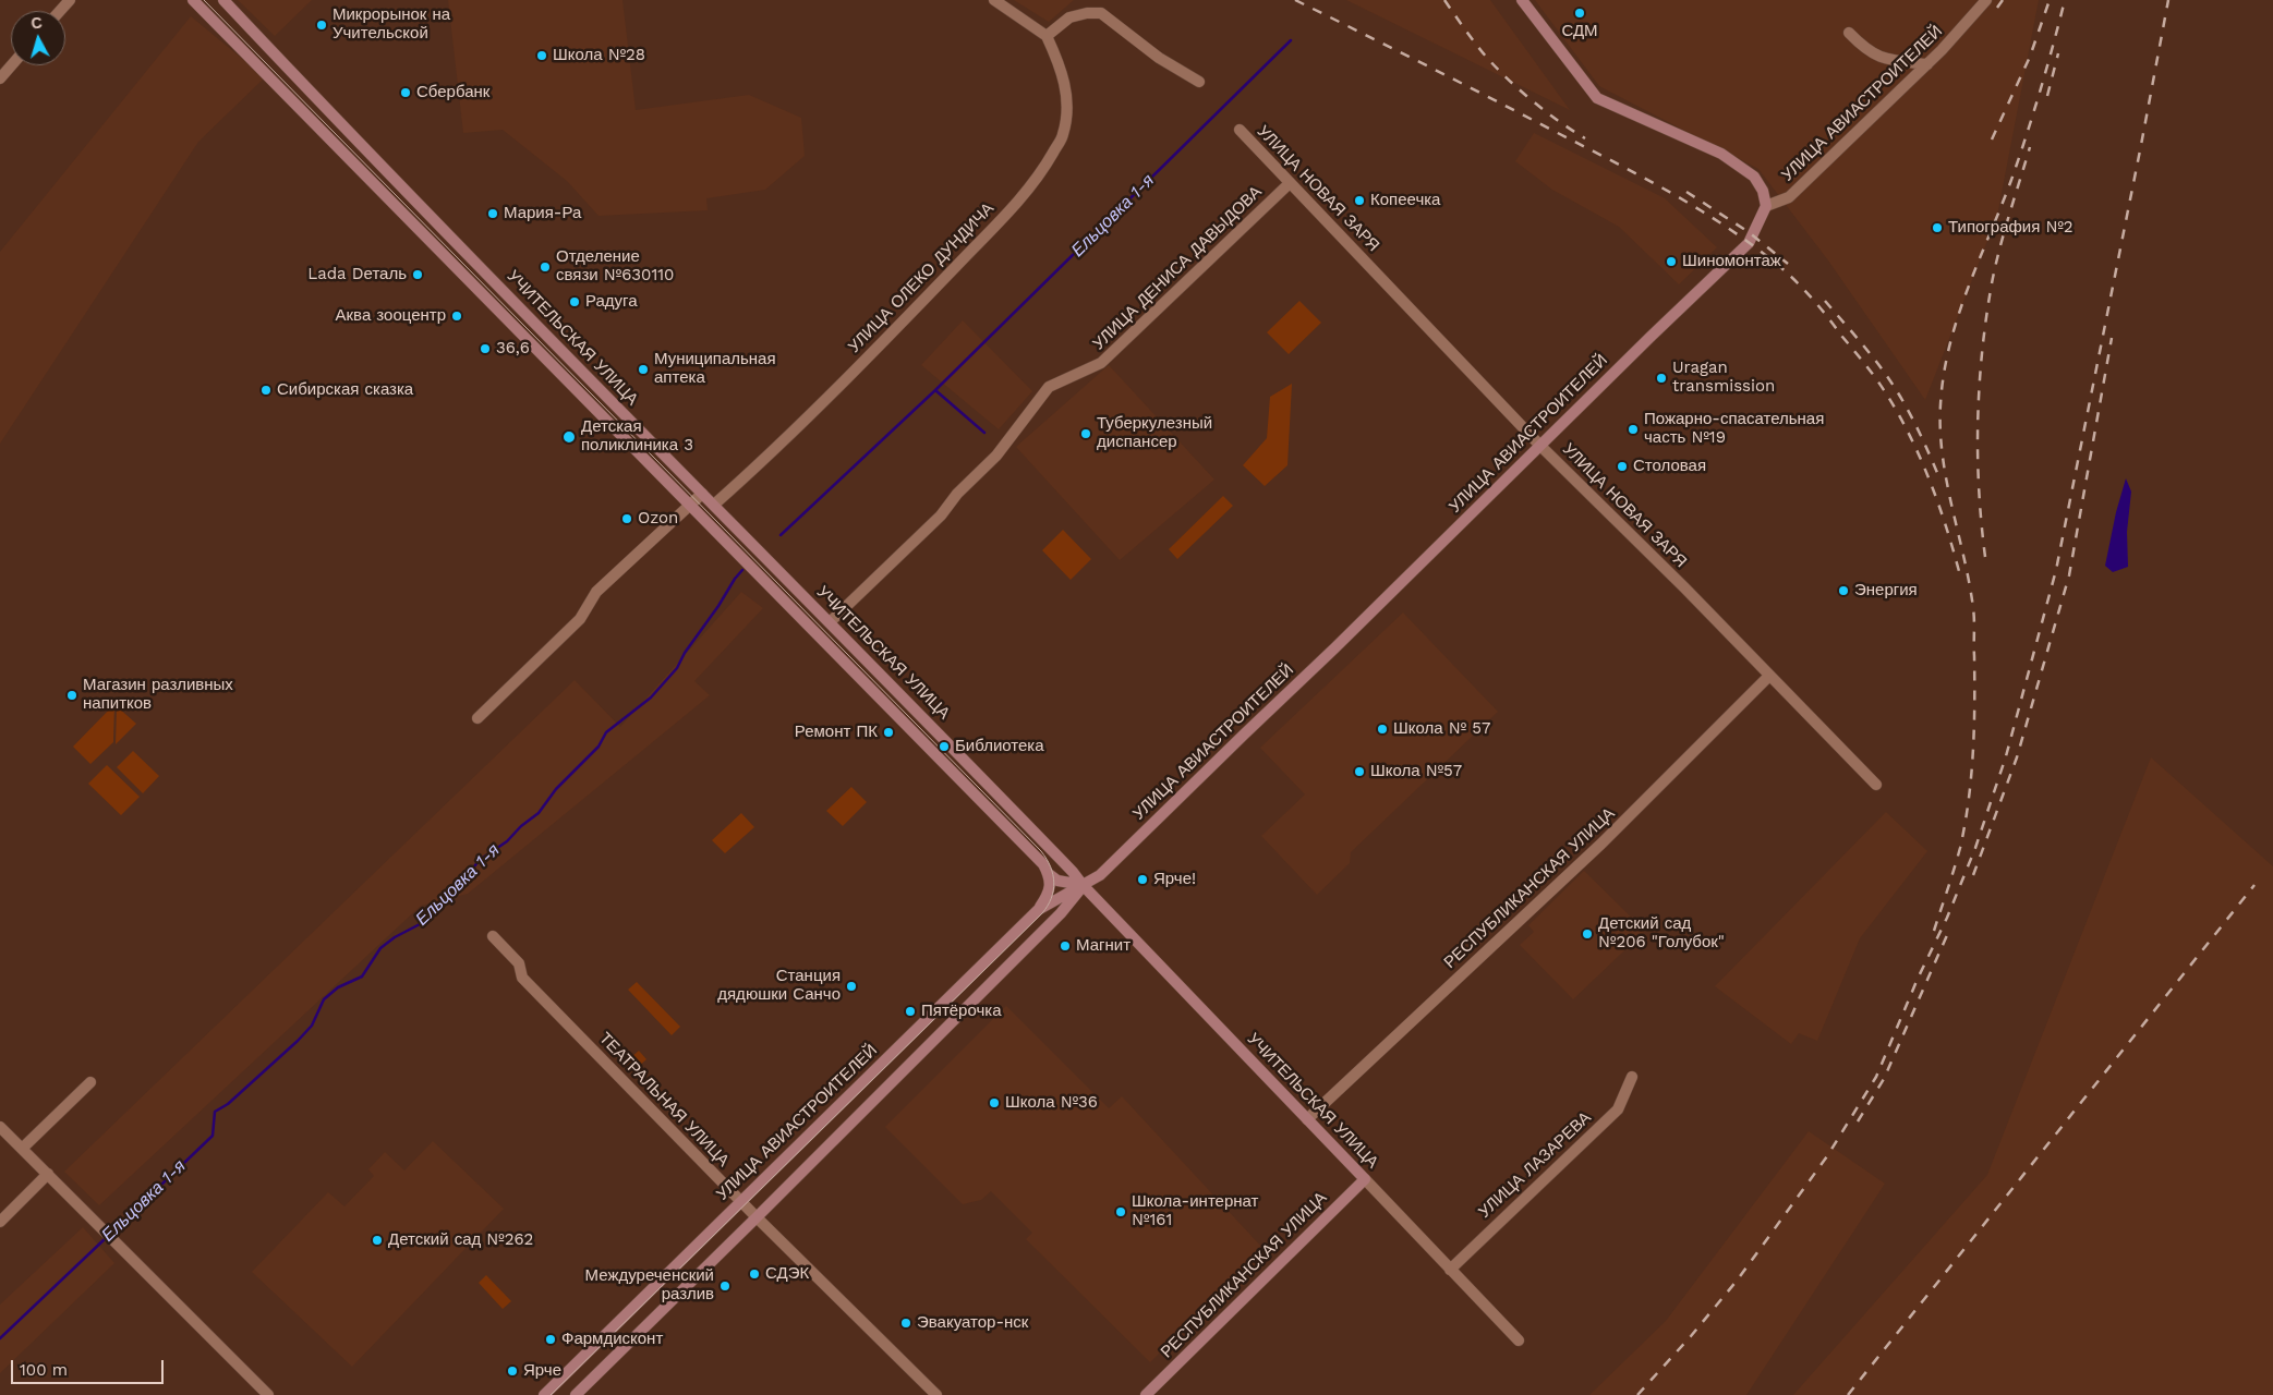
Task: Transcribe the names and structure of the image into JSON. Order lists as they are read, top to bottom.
{
  "streets": {
    "main road": ["УЛИЦА АВИАСТРОИТЕЛЕЙ", "УЧИТЕЛЬСКАЯ УЛИЦА", "РЕСПУБЛИКАНСКАЯ УЛИЦА"],
    "street": [
      "УЛИЦА НОВАЯ ЗАРЯ",
      "УЛИЦА ДЕНИСА ДАВЫДОВА",
      "УЛИЦА ОЛЕКО ДУНДИЧА",
      "ТЕАТРАЛЬНАЯ УЛИЦА",
      "УЛИЦА ЛАЗАРЕВА"
    ]
  },
  "crossings": [
    ["УЛИЦА АВИАСТРОИТЕЛЕЙ", "УЛИЦА НОВАЯ ЗАРЯ"],
    ["УЛИЦА АВИАСТРОИТЕЛЕЙ", "УЧИТЕЛЬСКАЯ УЛИЦА"],
    ["УЛИЦА АВИАСТРОИТЕЛЕЙ", "ТЕАТРАЛЬНАЯ УЛИЦА"],
    ["УЛИЦА НОВАЯ ЗАРЯ", "УЛИЦА ДЕНИСА ДАВЫДОВА"],
    ["УЛИЦА НОВАЯ ЗАРЯ", "РЕСПУБЛИКАНСКАЯ УЛИЦА"],
    ["УЛИЦА ДЕНИСА ДАВЫДОВА", "УЧИТЕЛЬСКАЯ УЛИЦА"],
    ["УЛИЦА ОЛЕКО ДУНДИЧА", "УЧИТЕЛЬСКАЯ УЛИЦА"],
    ["УЧИТЕЛЬСКАЯ УЛИЦА", "РЕСПУБЛИКАНСКАЯ УЛИЦА"],
    ["УЧИТЕЛЬСКАЯ УЛИЦА", "УЛИЦА ЛАЗАРЕВА"]
  ],
  "water": ["Ельцовка 1-я"],
  "places": [
    "СДМ",
    "Микрорынок на Учительской",
    "Школа №28",
    "Сбербанк",
    "Копеечка",
    "Мария-Ра",
    "Типография №2",
    "Шиномонтаж",
    "Отделение связи №630110",
    "Lada Dеталь",
    "Радуга",
    "Аква зооцентр",
    "36,6",
    "Муниципальная аптека",
    "Uragan transmission",
    "Сибирская сказка",
    "Пожарно-спасательная часть №19",
    "Туберкулезный диспансер",
    "Детская поликлиника 3",
    "Столовая",
    "Ozon",
    "Энергия",
    "Магазин разливных напитков",
    "Школа № 57",
    "Ремонт ПК",
    "Библиотека",
    "Школа №57",
    "Ярче!",
    "Детский сад №206 \"Голубок\"",
    "Магнит",
    "Станция дядюшки Санчо",
    "Пятёрочка",
    "Школа №36",
    "Школа-интернат №161",
    "Детский сад №262",
    "СДЭК",
    "Междуреченский разлив",
    "Эвакуатор-нск",
    "Фармдисконт",
    "Ярче"
  ],
  "scale_bar": "100 m",
  "north": "top"
}
